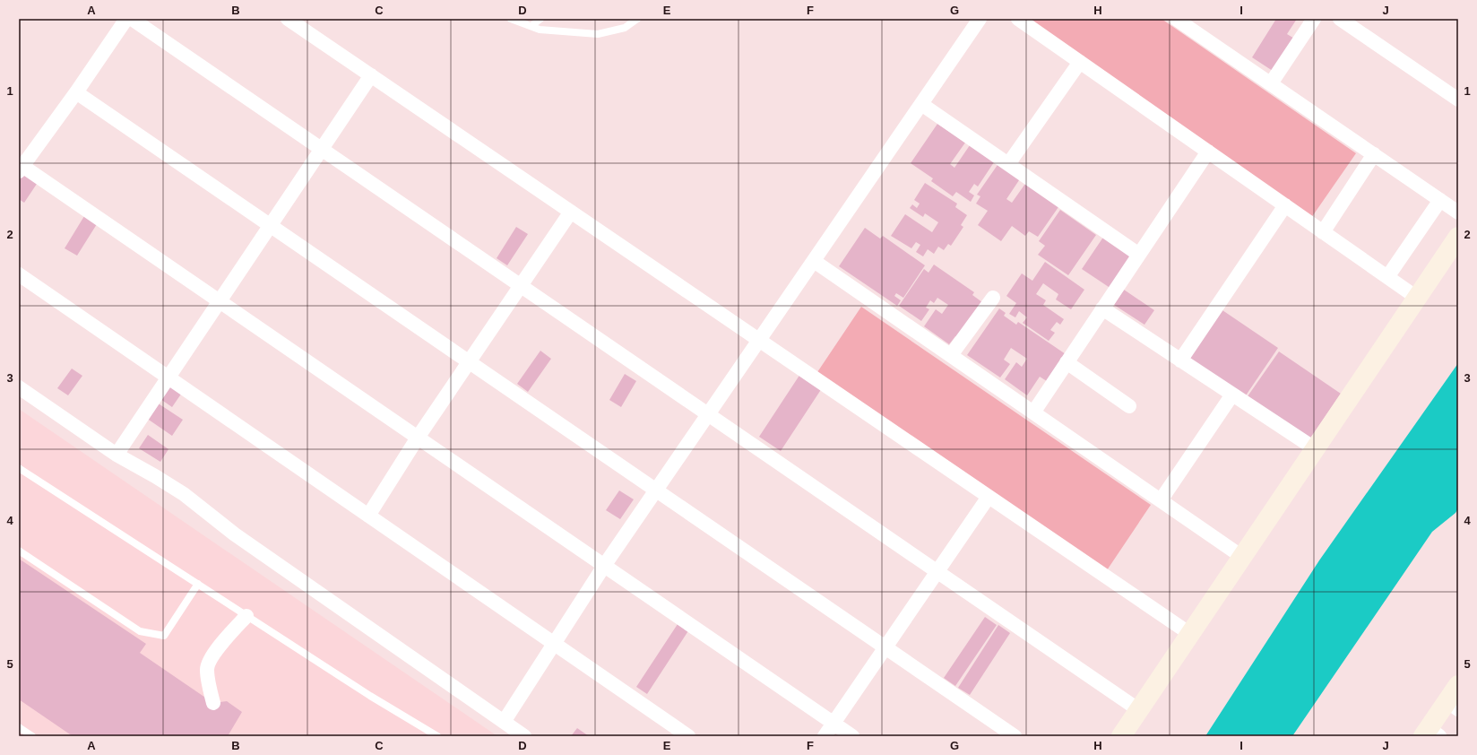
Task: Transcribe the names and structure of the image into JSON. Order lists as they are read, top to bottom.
{
  "grid": {
    "columns": [
      "A",
      "B",
      "C",
      "D",
      "E",
      "F",
      "G",
      "H",
      "I",
      "J"
    ],
    "rows": [
      "1",
      "2",
      "3",
      "4",
      "5"
    ]
  }
}
